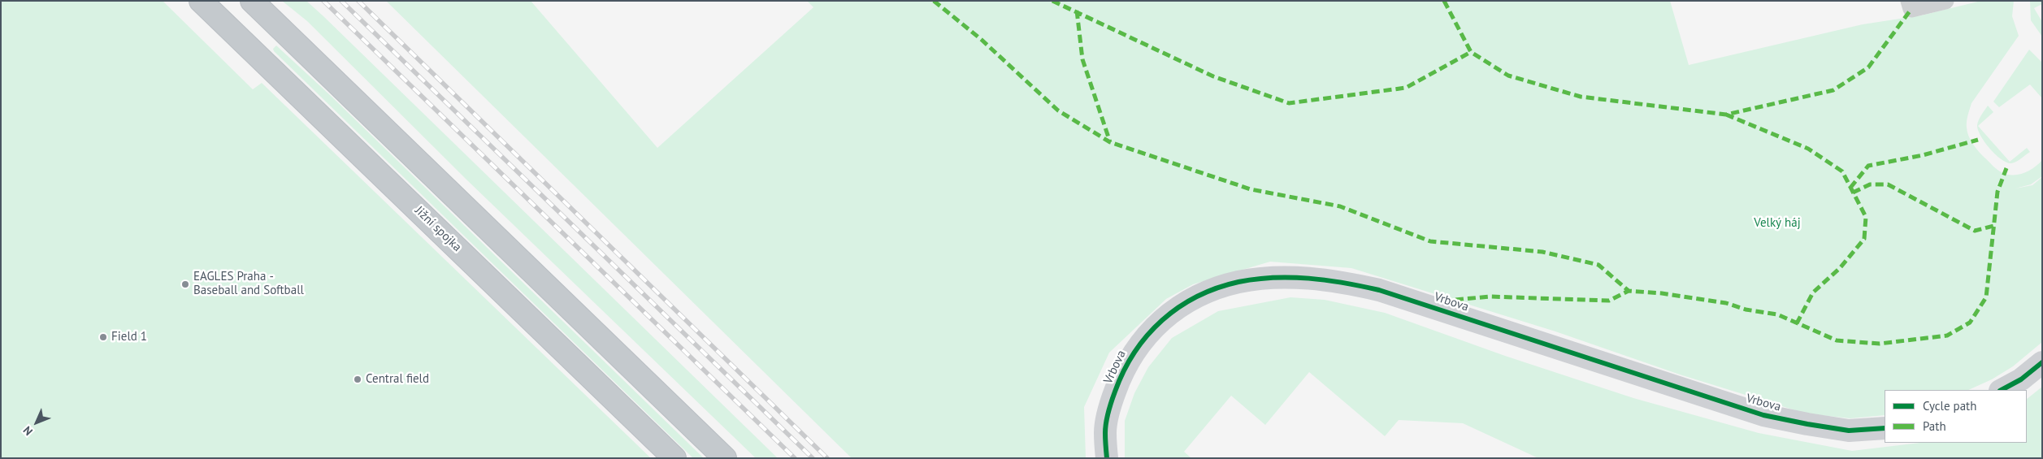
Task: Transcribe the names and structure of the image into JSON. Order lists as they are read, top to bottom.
{
  "streets": {
    "highway": ["Jižní spojka"],
    "main road": ["Vrbova"]
  },
  "parks": ["Velký háj"],
  "places": ["EAGLES Praha - Baseball and Softball", "Field 1", "Central field"],
  "legend": ["Cycle path", "Path"],
  "north": "bottom left"
}
